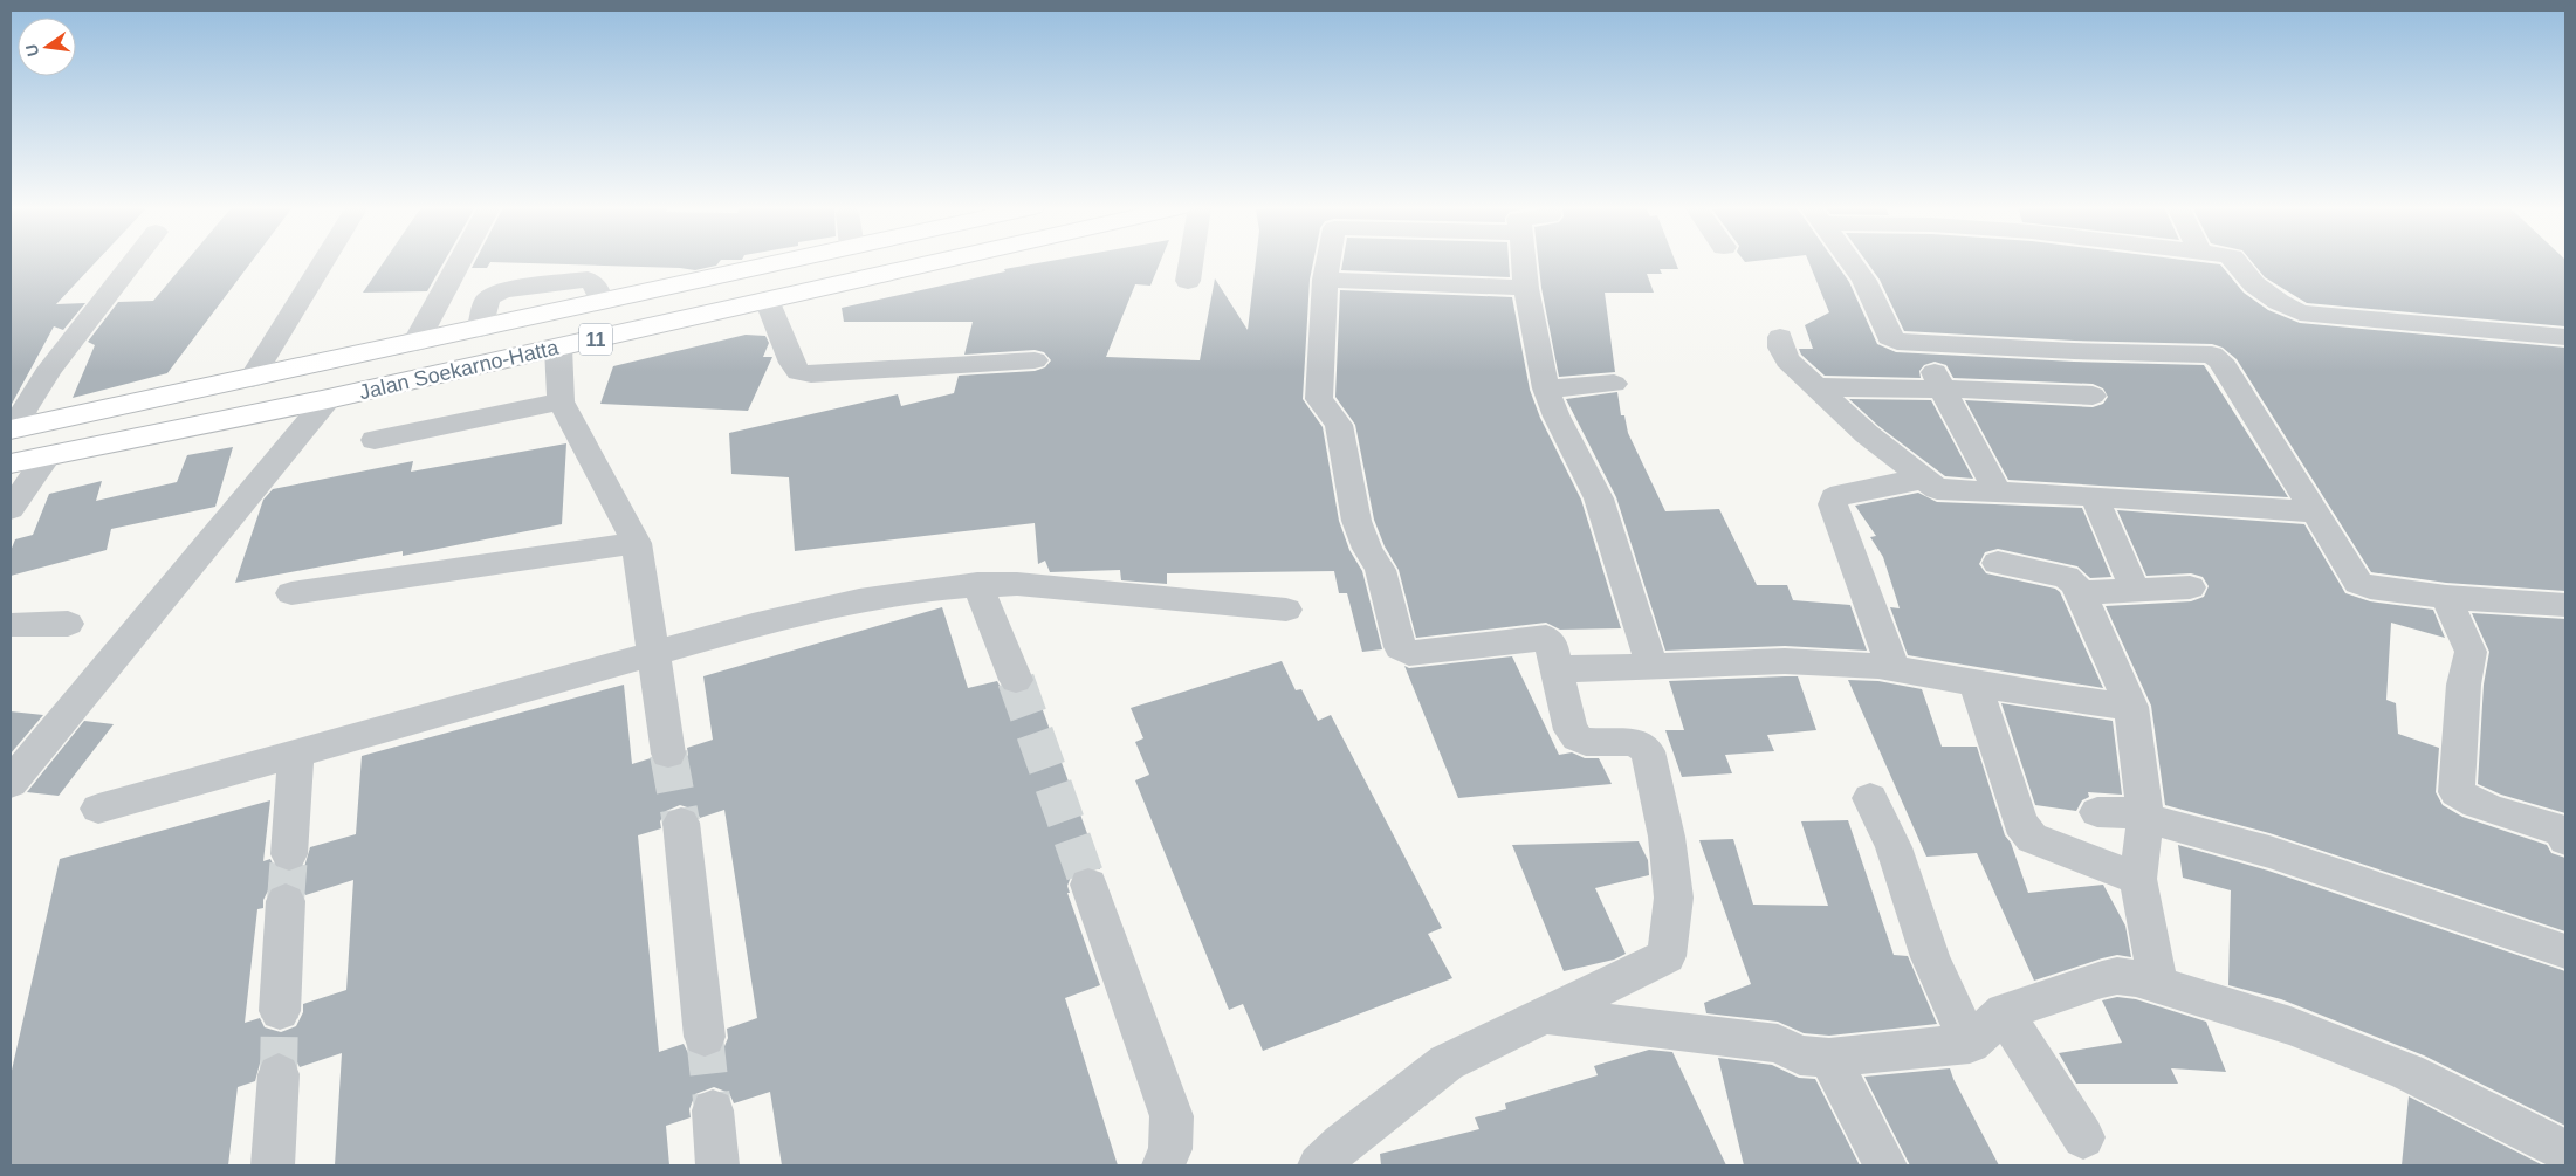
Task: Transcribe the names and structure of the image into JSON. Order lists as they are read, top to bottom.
{
  "streets": {
    "highway": ["11", "Jalan Soekarno-Hatta"]
  },
  "north": "left"
}
